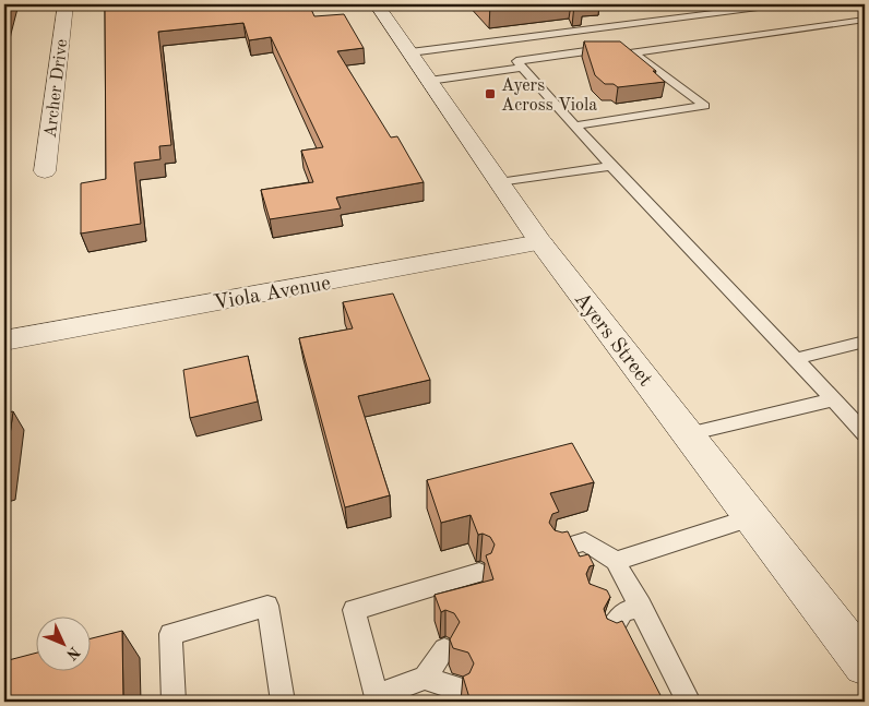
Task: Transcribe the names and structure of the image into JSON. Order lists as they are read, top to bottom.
{
  "streets": {
    "main road": ["Archer Drive", "Viola Avenue", "Ayers Street"]
  },
  "crossings": [
    ["Viola Avenue", "Ayers Street"]
  ],
  "places": {
    "transit": ["Ayers Across Viola"]
  },
  "north": "bottom right"
}
